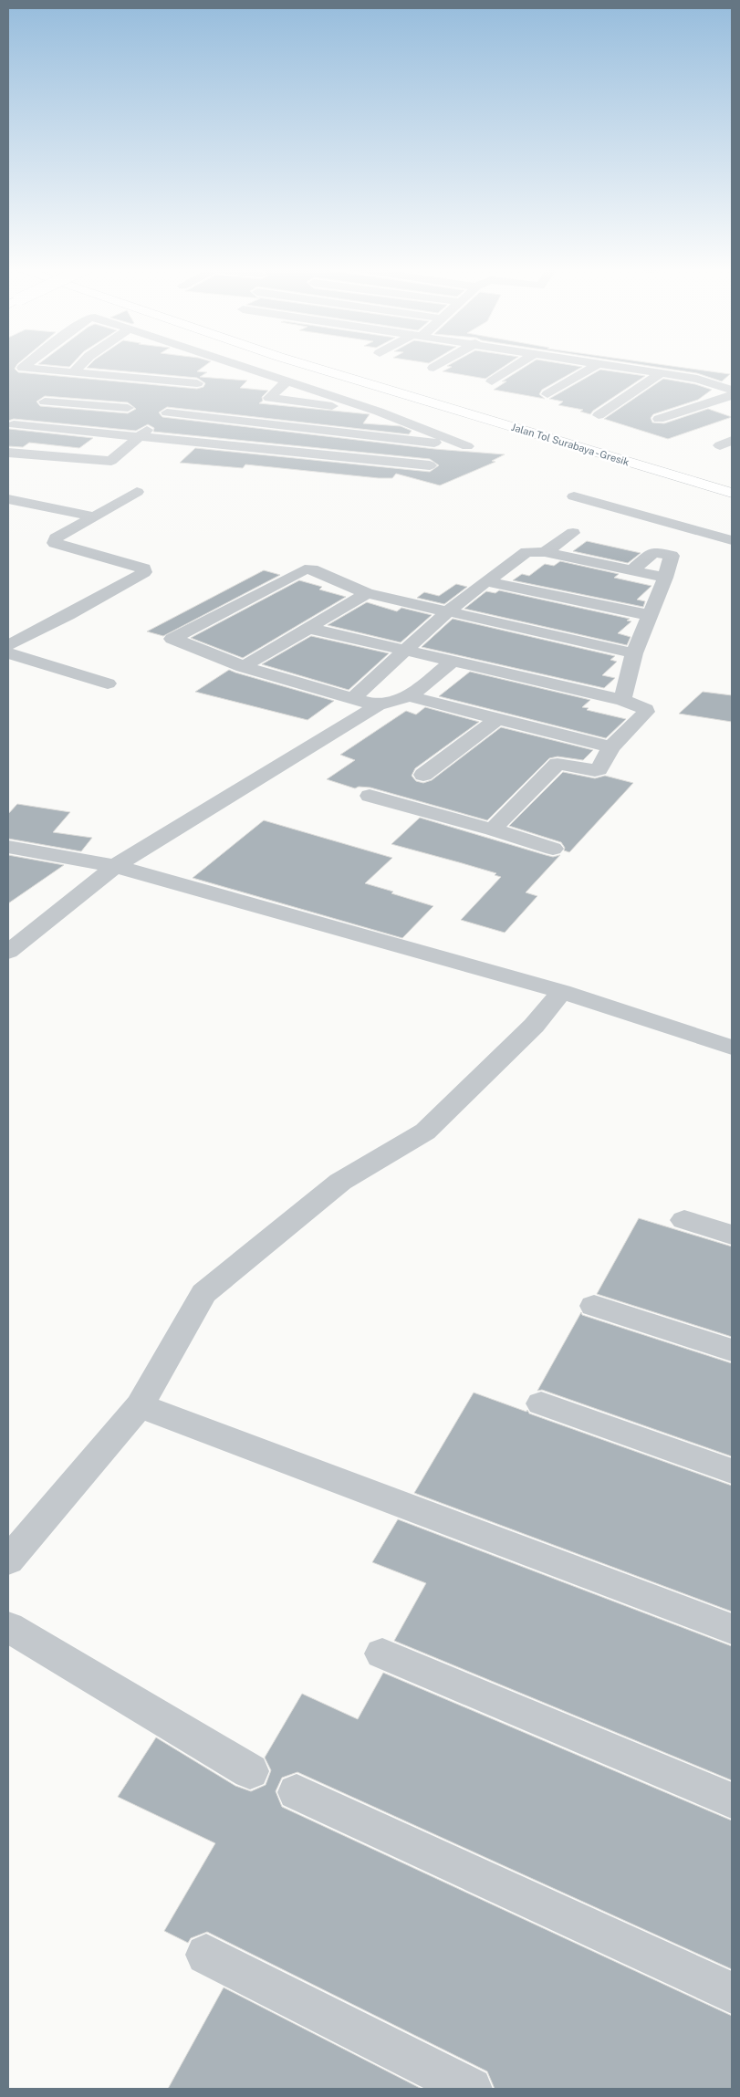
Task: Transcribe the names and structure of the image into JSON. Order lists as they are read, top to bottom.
{
  "streets": {
    "main road": ["Jalan Tol Surabaya - Gresik"]
  }
}
